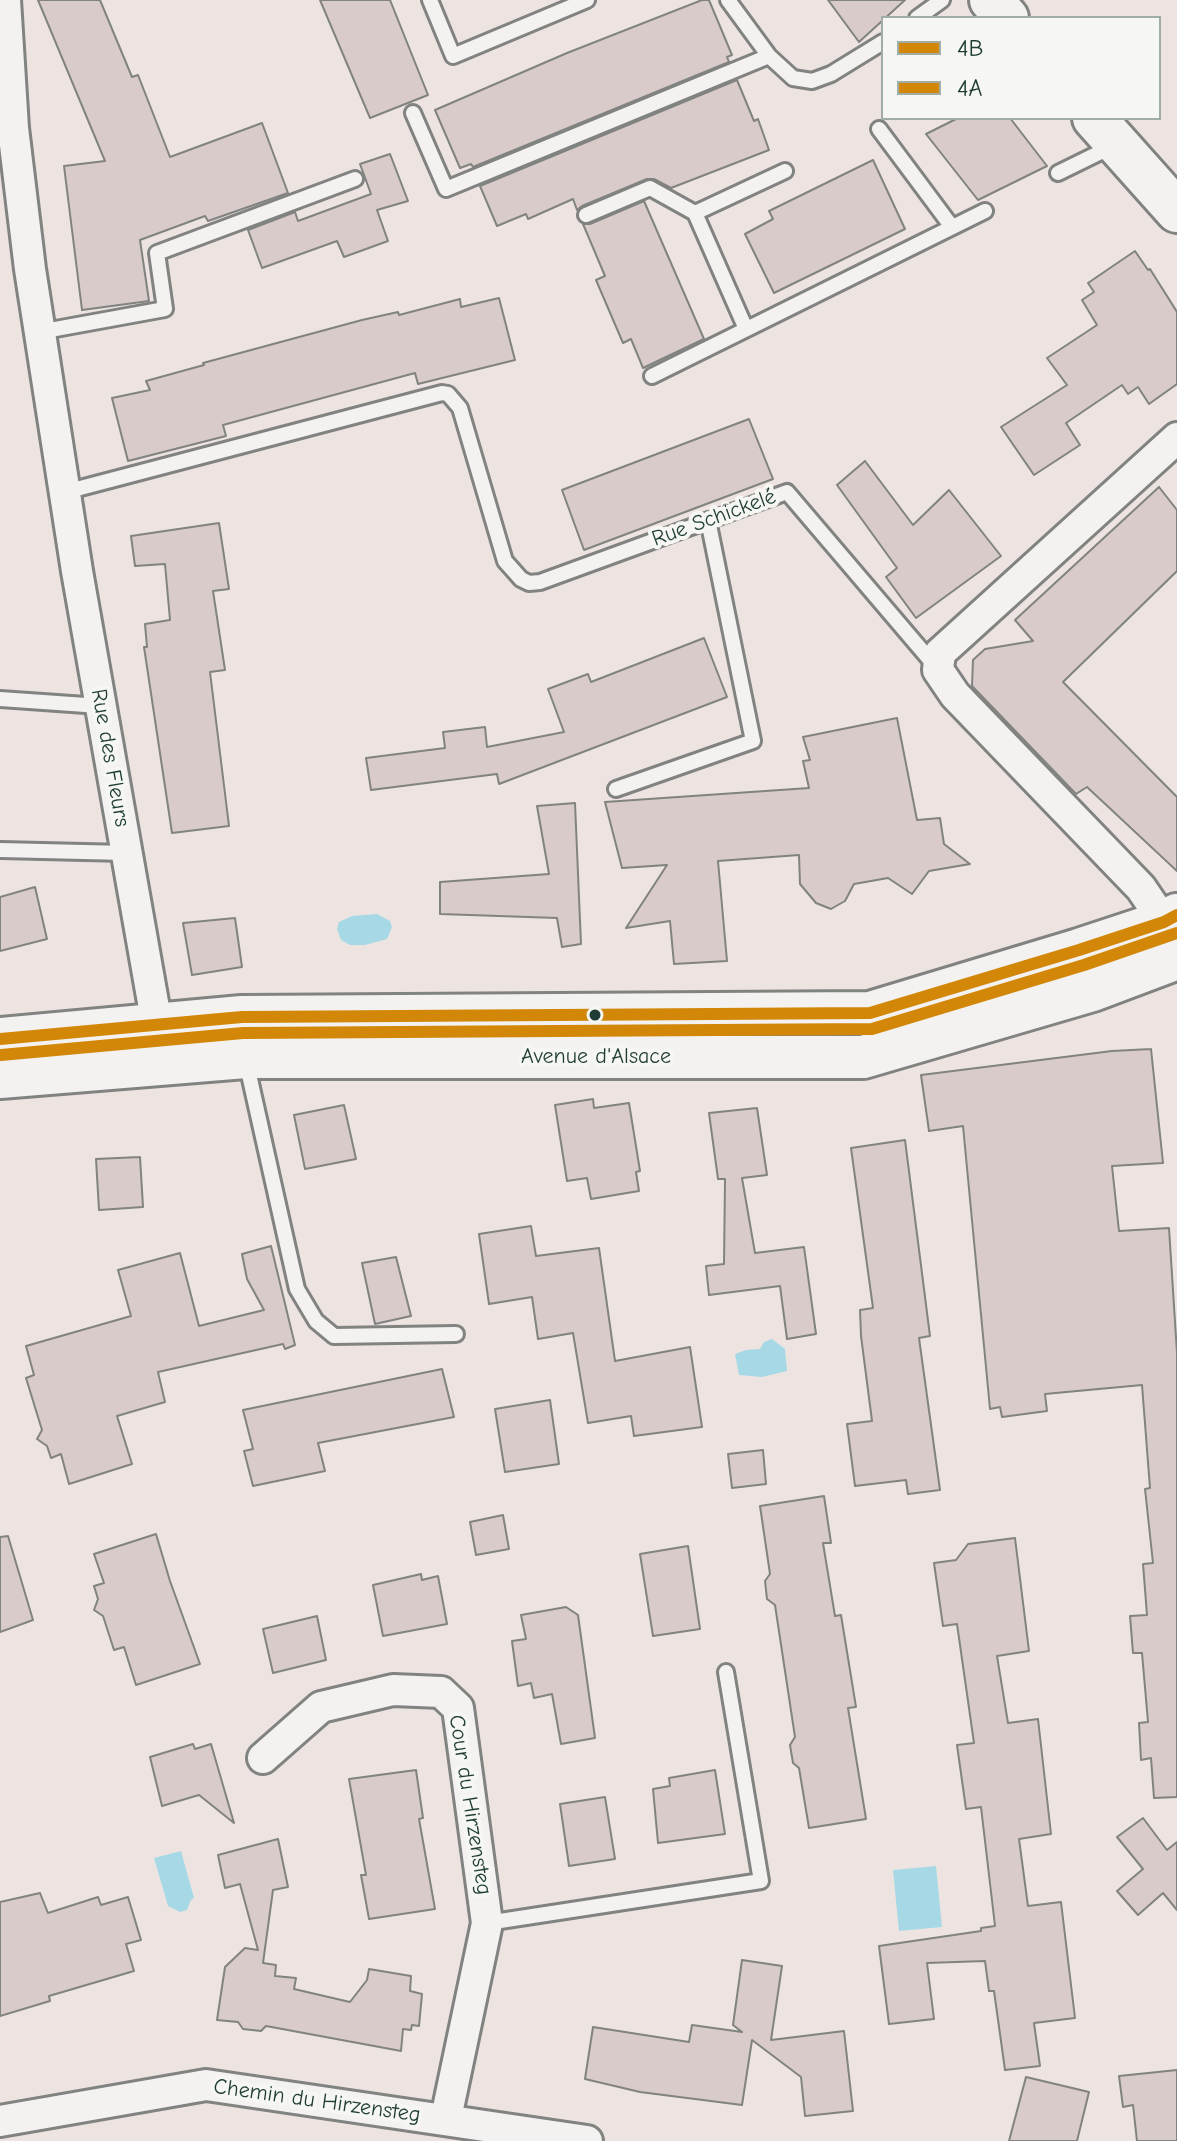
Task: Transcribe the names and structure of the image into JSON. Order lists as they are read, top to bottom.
{
  "streets": {
    "main road": ["Avenue d'Alsace"],
    "street": [
      "Rue Schickelé",
      "Rue des Fleurs",
      "Cour du Hirzensteg",
      "Chemin du Hirzensteg"
    ]
  },
  "crossings": [
    ["Rue Schickelé", "Rue des Fleurs"],
    ["Rue Schickelé", "Avenue d'Alsace"],
    ["Rue des Fleurs", "Avenue d'Alsace"],
    ["Cour du Hirzensteg", "Chemin du Hirzensteg"]
  ],
  "lines": ["transit line 4B", "transit line 4A"],
  "legend": ["4B", "4A"]
}
